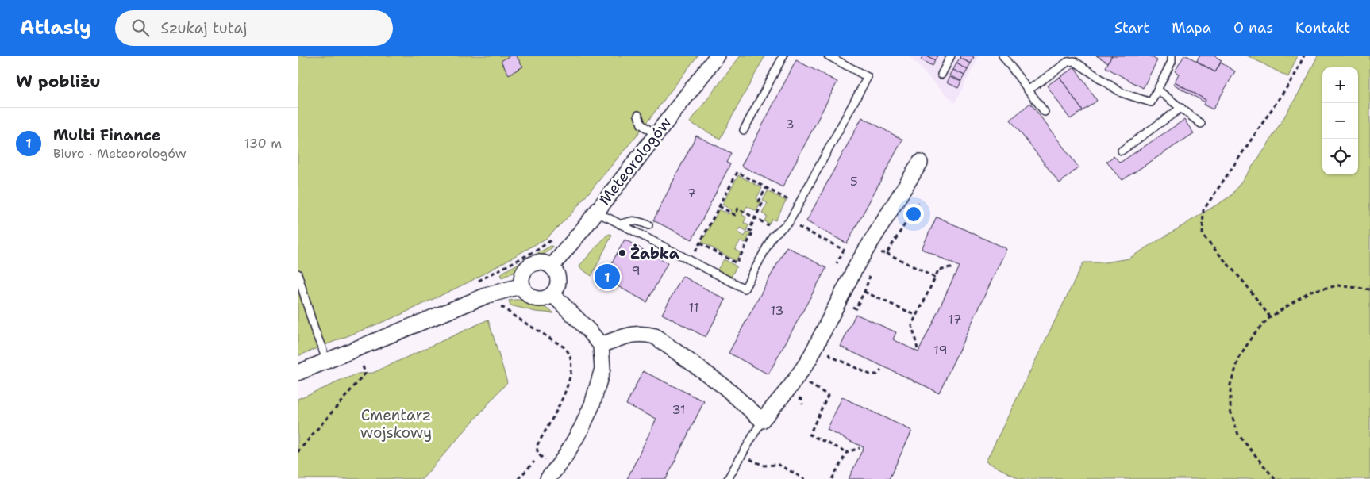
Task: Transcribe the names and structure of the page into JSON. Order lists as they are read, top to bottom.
{
  "streets": {
    "street": ["Meteorologów"]
  },
  "parks": ["Cmentarz wojskowy"],
  "places": ["Żabka"],
  "house_numbers": [
    "3",
    "5",
    "7",
    "9",
    "11",
    "13",
    "17",
    "19",
    "31"
  ],
  "page": {
    "header": "Atlasly",
    "search": "Szukaj tutaj",
    "nav": [
      "Start",
      "Mapa",
      "O nas",
      "Kontakt"
    ],
    "heading": "W pobliżu",
    "map_buttons": ["+", "−"],
    "list": [
      {
        "mark": "1",
        "name": "Multi Finance",
        "note": "Biuro · Meteorologów",
        "value": "130 m"
      }
    ],
    "pins": "1"
  }
}
